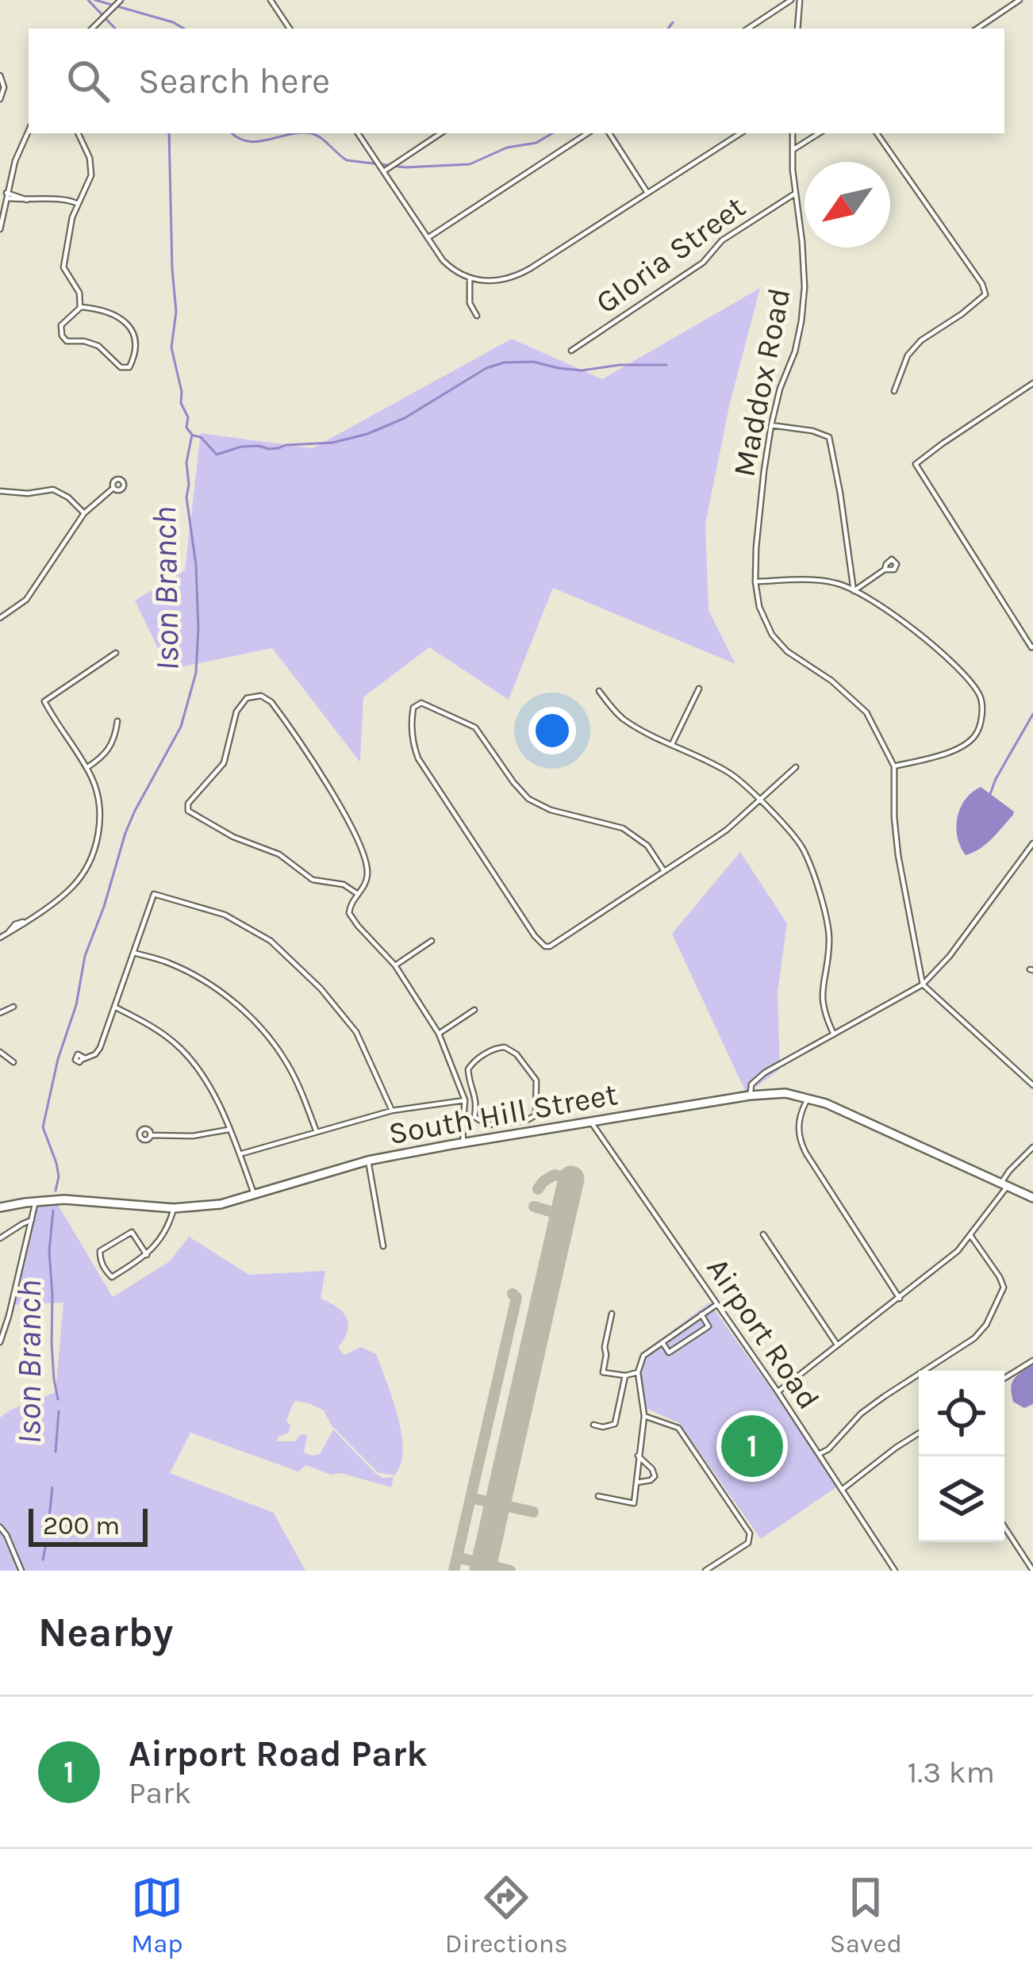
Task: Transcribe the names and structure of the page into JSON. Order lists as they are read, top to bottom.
{
  "streets": {
    "main road": ["South Hill Street"],
    "street": ["Gloria Street", "Maddox Road", "Airport Road"]
  },
  "crossings": [
    ["Gloria Street", "Maddox Road"],
    ["South Hill Street", "Airport Road"]
  ],
  "water": ["Ison Branch"],
  "scale_bar": "200 m",
  "north": "bottom left",
  "page": {
    "search": "Search here",
    "pins": "1",
    "scale": "200 m",
    "heading": "Nearby",
    "list": [
      {
        "mark": "1",
        "name": "Airport Road Park",
        "note": "Park",
        "value": "1.3 km"
      }
    ],
    "nav": ["Map", "Directions", "Saved"]
  }
}
